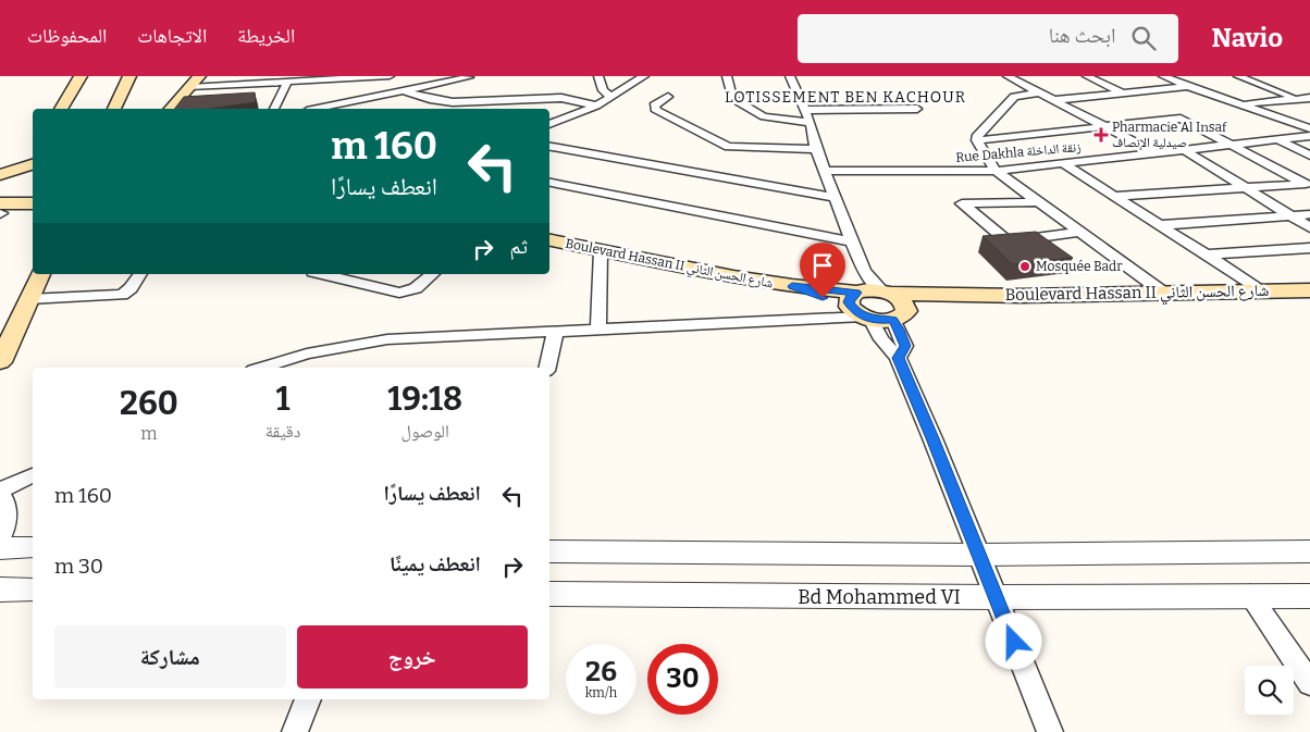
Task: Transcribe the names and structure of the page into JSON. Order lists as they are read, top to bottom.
{
  "streets": {
    "main road": ["Boulevard Hassan II شارع الحسن الثاني"],
    "street": ["Rue Dakhla زنقة الداخلة", "Bd Mohammed VI"]
  },
  "districts": ["LOTISSEMENT BEN KACHOUR"],
  "places": {
    "health": ["Pharmacie Al Insaf صيدلية الإنصاف"],
    "other": ["Mosquée Badr"]
  },
  "page": {
    "header": "Navio",
    "search": "ابحث هنا",
    "nav": ["الخريطة", "الاتجاهات", "المحفوظات"],
    "turn": ["160 m", "انعطف يسارًا"],
    "then": "ثم",
    "eta": [
      "19:18",
      "الوصول",
      "1",
      "دقيقة",
      "260",
      "m"
    ],
    "list": [
      {
        "name": "انعطف يسارًا",
        "value": "160 m"
      },
      {
        "name": "انعطف يمينًا",
        "value": "30 m"
      }
    ],
    "buttons": ["خروج", "مشاركة"],
    "speed": "26 km/h",
    "limit": "30"
  }
}
